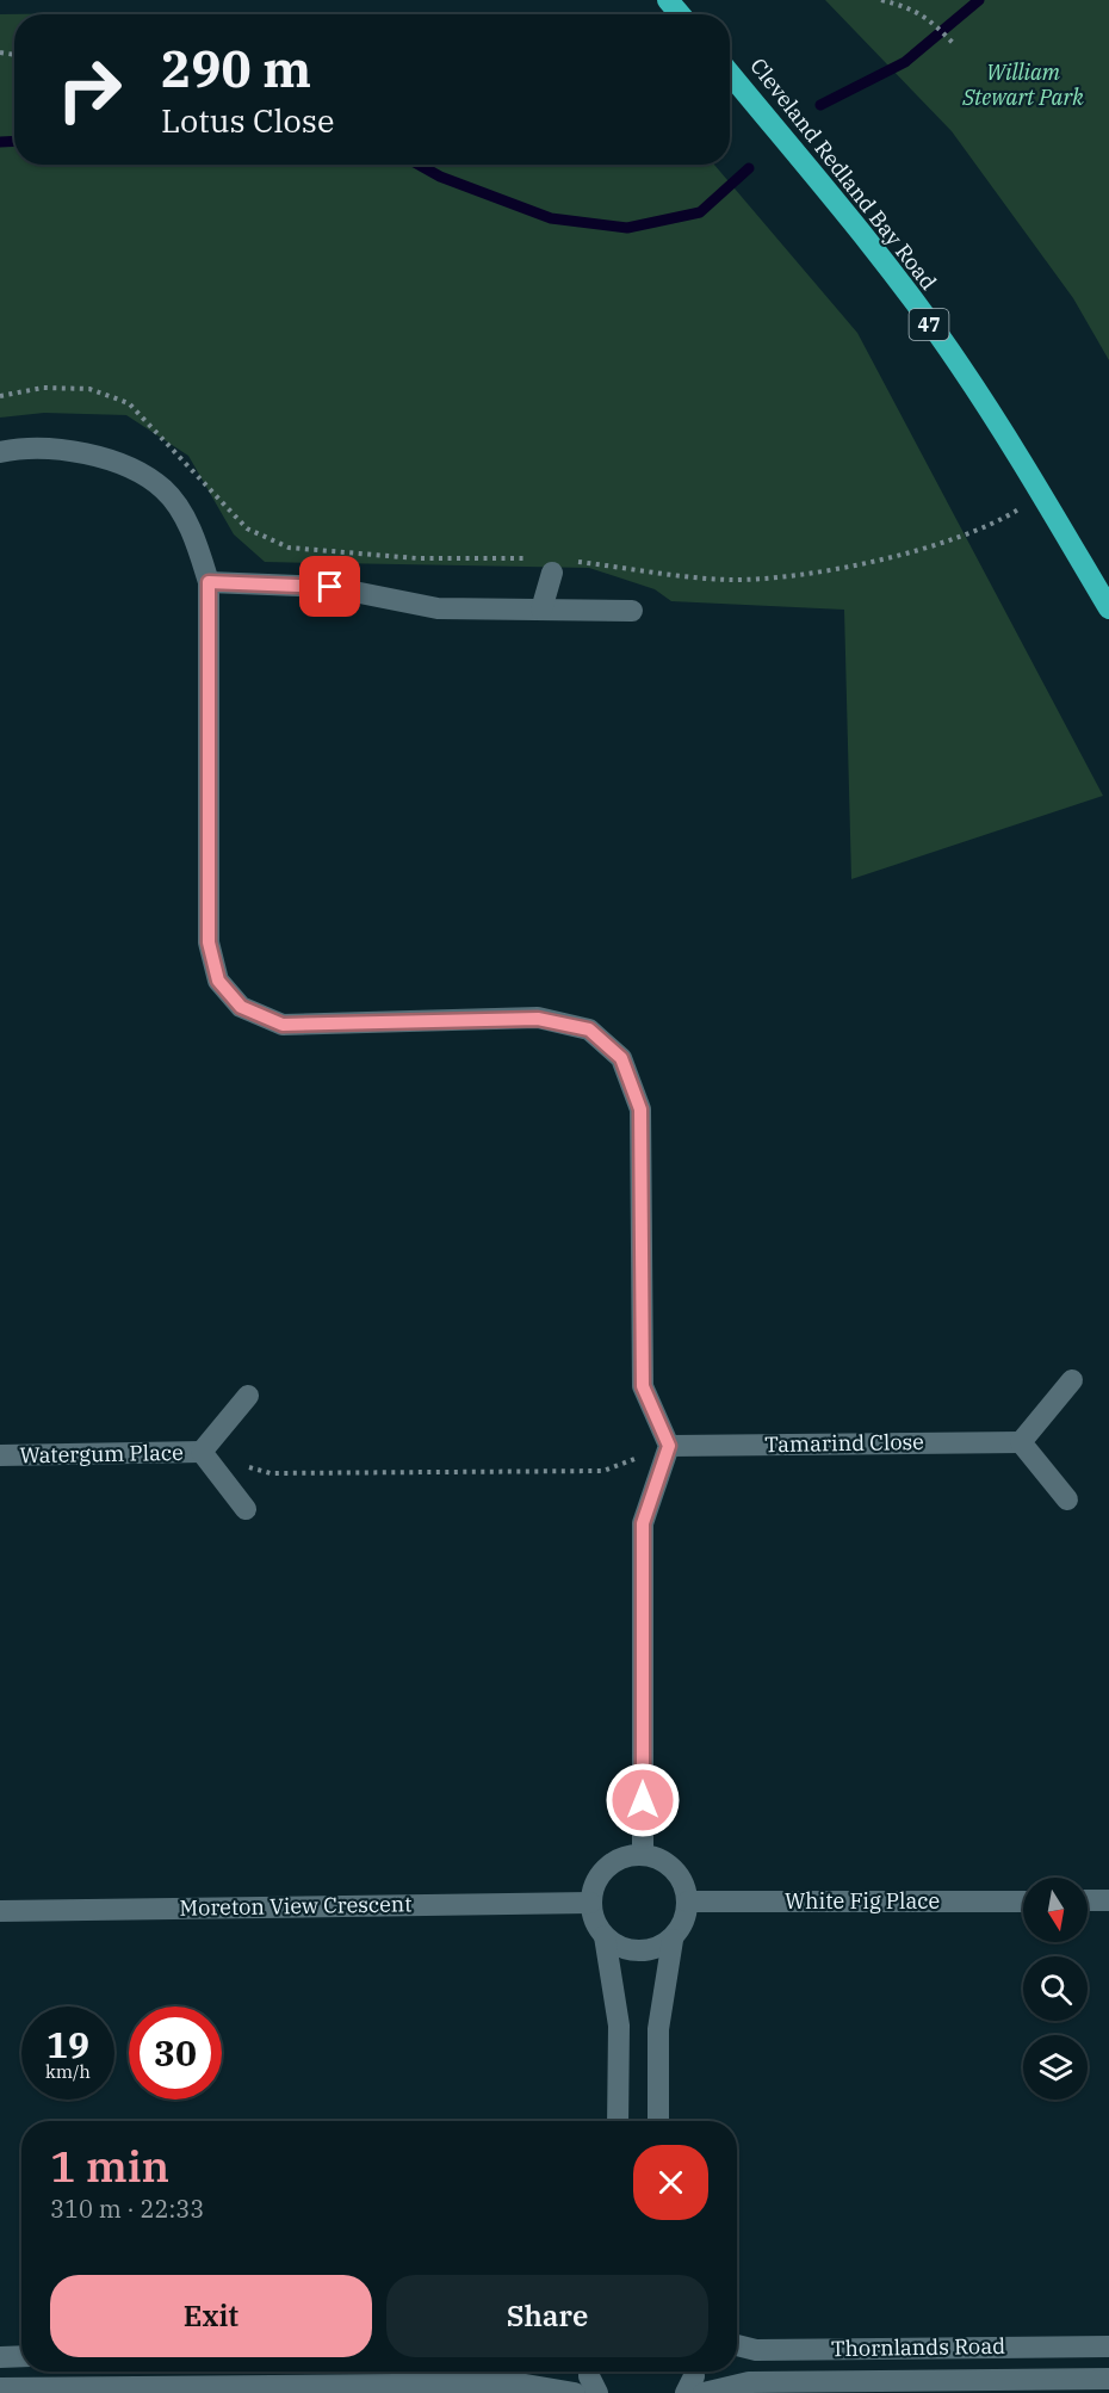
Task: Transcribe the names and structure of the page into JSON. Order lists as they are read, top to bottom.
{
  "streets": {
    "highway": ["Cleveland Redland Bay Road", "47"],
    "street": [
      "Tamarind Close",
      "Watergum Place",
      "White Fig Place",
      "Moreton View Crescent",
      "Thornlands Road"
    ]
  },
  "crossings": [
    ["White Fig Place", "Moreton View Crescent"]
  ],
  "parks": ["William Stewart Park"],
  "north": "bottom",
  "page": {
    "turn": ["290 m", "Lotus Close"],
    "speed": "19 km/h",
    "limit": "30",
    "heading": ["1 min", "310 m · 22:33"],
    "buttons": ["Exit", "Share"]
  }
}
